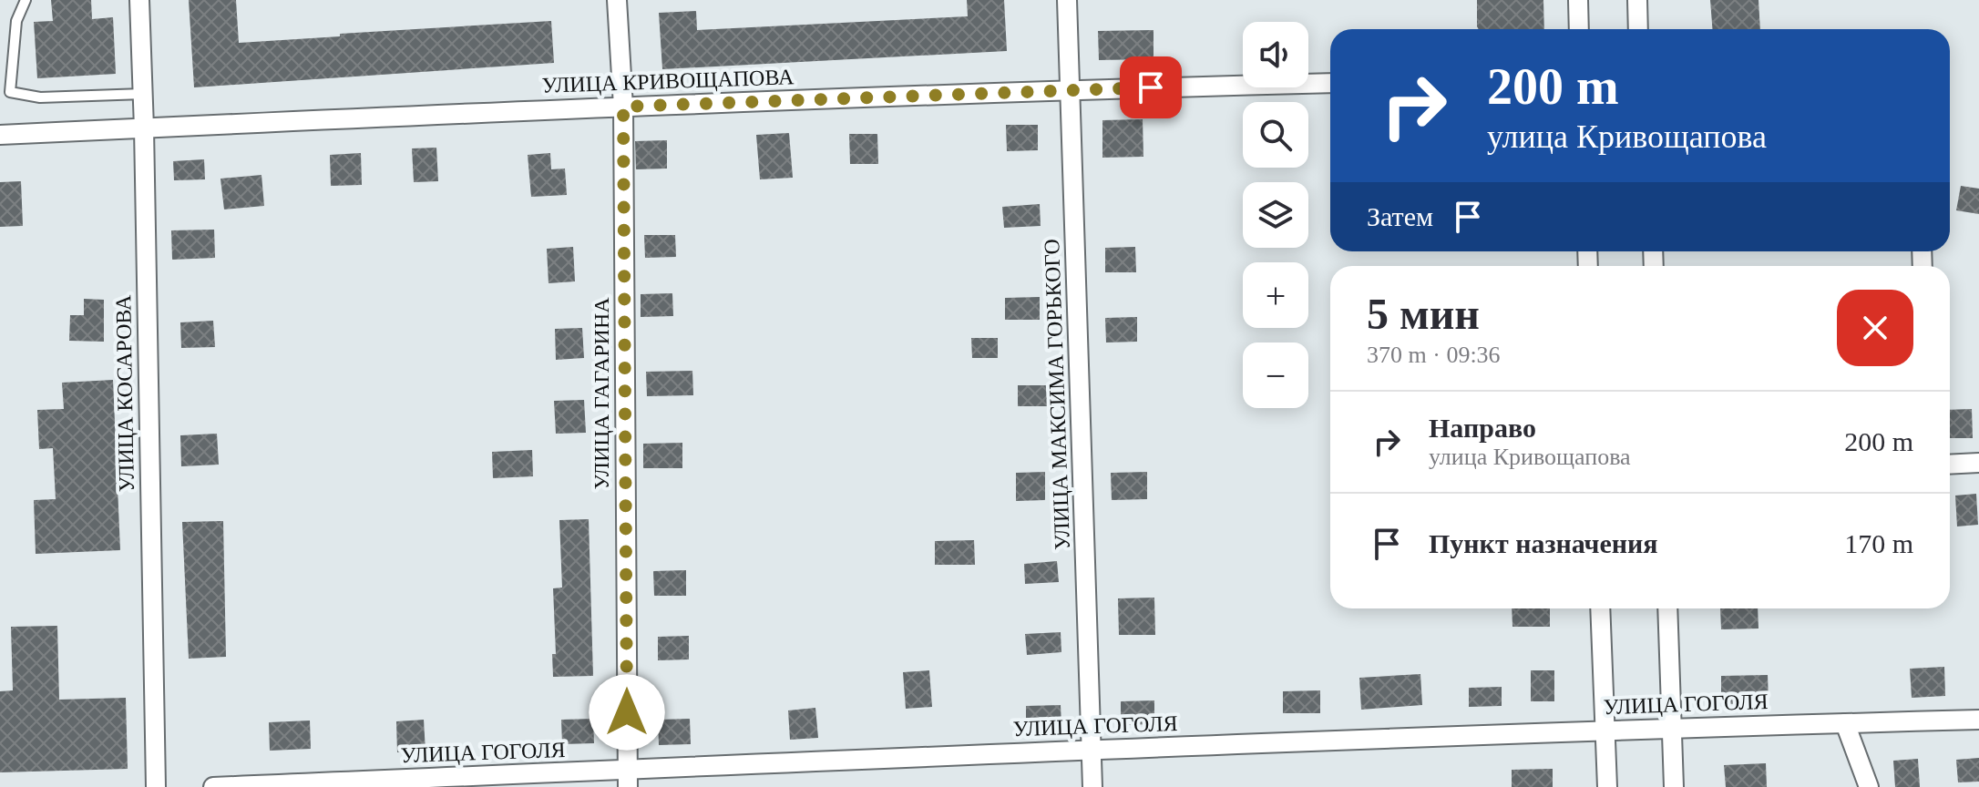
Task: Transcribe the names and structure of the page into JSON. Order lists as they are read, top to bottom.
{
  "streets": {
    "street": [
      "УЛИЦА КРИВОЩАПОВА",
      "УЛИЦА КОСАРОВА",
      "УЛИЦА ГАГАРИНА",
      "УЛИЦА МАКСИМА ГОРЬКОГО",
      "УЛИЦА ГОГОЛЯ"
    ]
  },
  "crossings": [
    ["УЛИЦА КРИВОЩАПОВА", "УЛИЦА КОСАРОВА"],
    ["УЛИЦА КРИВОЩАПОВА", "УЛИЦА ГАГАРИНА"],
    ["УЛИЦА КРИВОЩАПОВА", "УЛИЦА МАКСИМА ГОРЬКОГО"],
    ["УЛИЦА ГАГАРИНА", "УЛИЦА ГОГОЛЯ"],
    ["УЛИЦА МАКСИМА ГОРЬКОГО", "УЛИЦА ГОГОЛЯ"]
  ],
  "page": {
    "map_buttons": ["+", "−"],
    "turn": ["200 m", "улица Кривощапова"],
    "then": "Затем",
    "heading": ["5 мин", "370 m · 09:36"],
    "list": [
      {
        "name": "Направо",
        "note": "улица Кривощапова",
        "value": "200 m"
      },
      {
        "name": "Пункт назначения",
        "value": "170 m"
      }
    ]
  }
}
